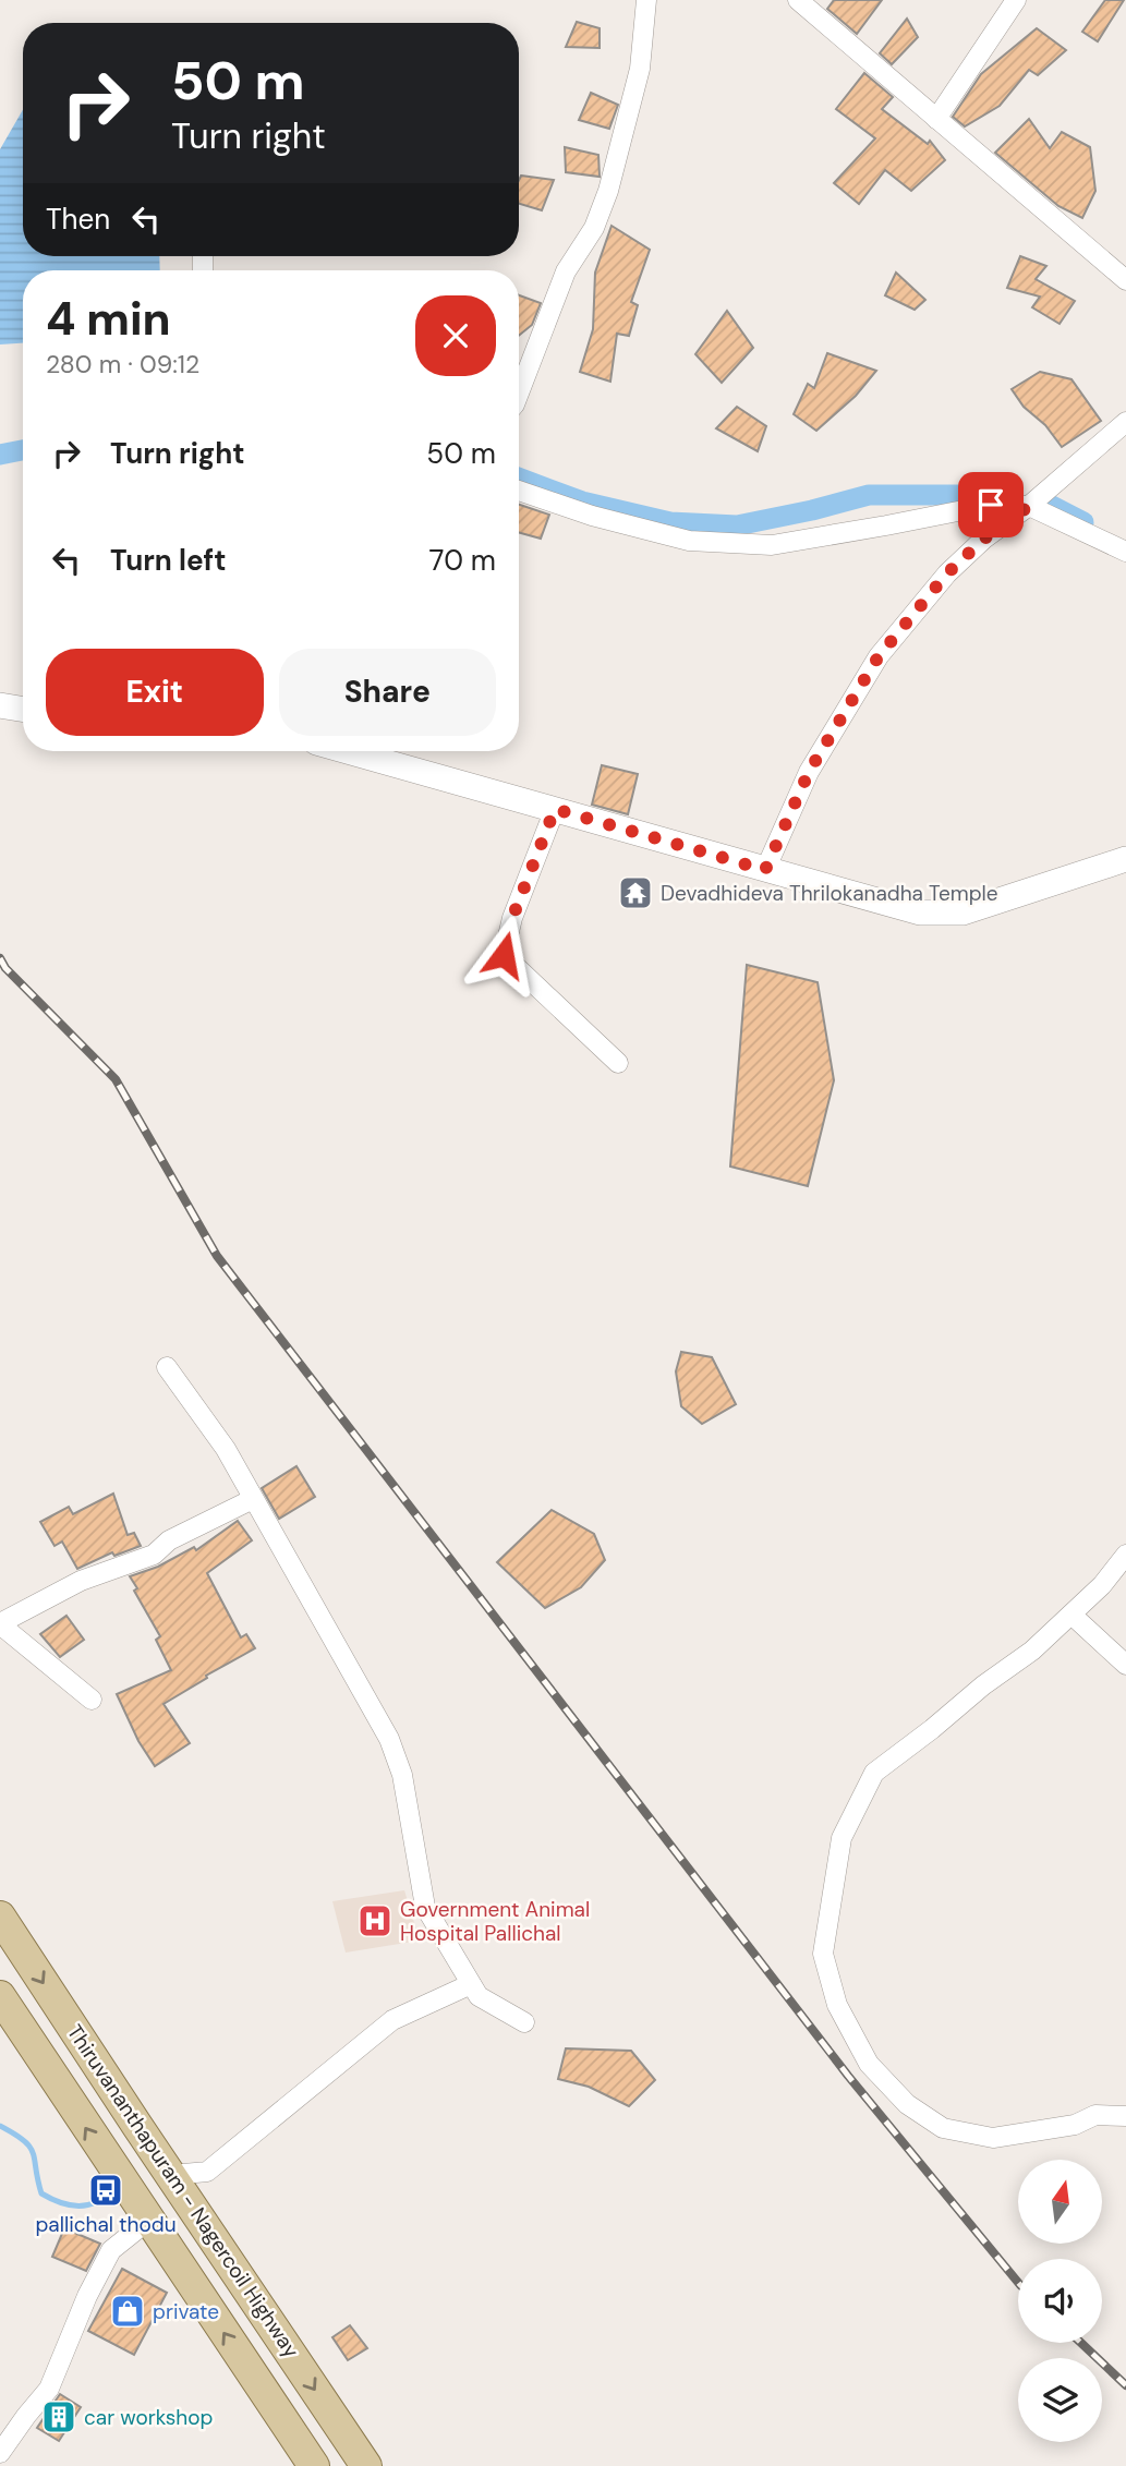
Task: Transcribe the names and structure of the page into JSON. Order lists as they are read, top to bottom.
{
  "streets": {
    "main road": ["Thiruvananthapuram - Nagercoil Highway"]
  },
  "places": {
    "temple": ["Devadhideva Thrilokanadha Temple"],
    "hospital": ["Government Animal Hospital Pallichal"],
    "bus stop": ["pallichal thodu"],
    "shop": ["private"],
    "building": ["car workshop"]
  },
  "north": "top",
  "page": {
    "turn": ["50 m", "Turn right"],
    "then": "Then",
    "heading": ["4 min", "280 m · 09:12"],
    "list": [
      {
        "name": "Turn right",
        "value": "50 m"
      },
      {
        "name": "Turn left",
        "value": "70 m"
      }
    ],
    "buttons": ["Exit", "Share"]
  }
}
